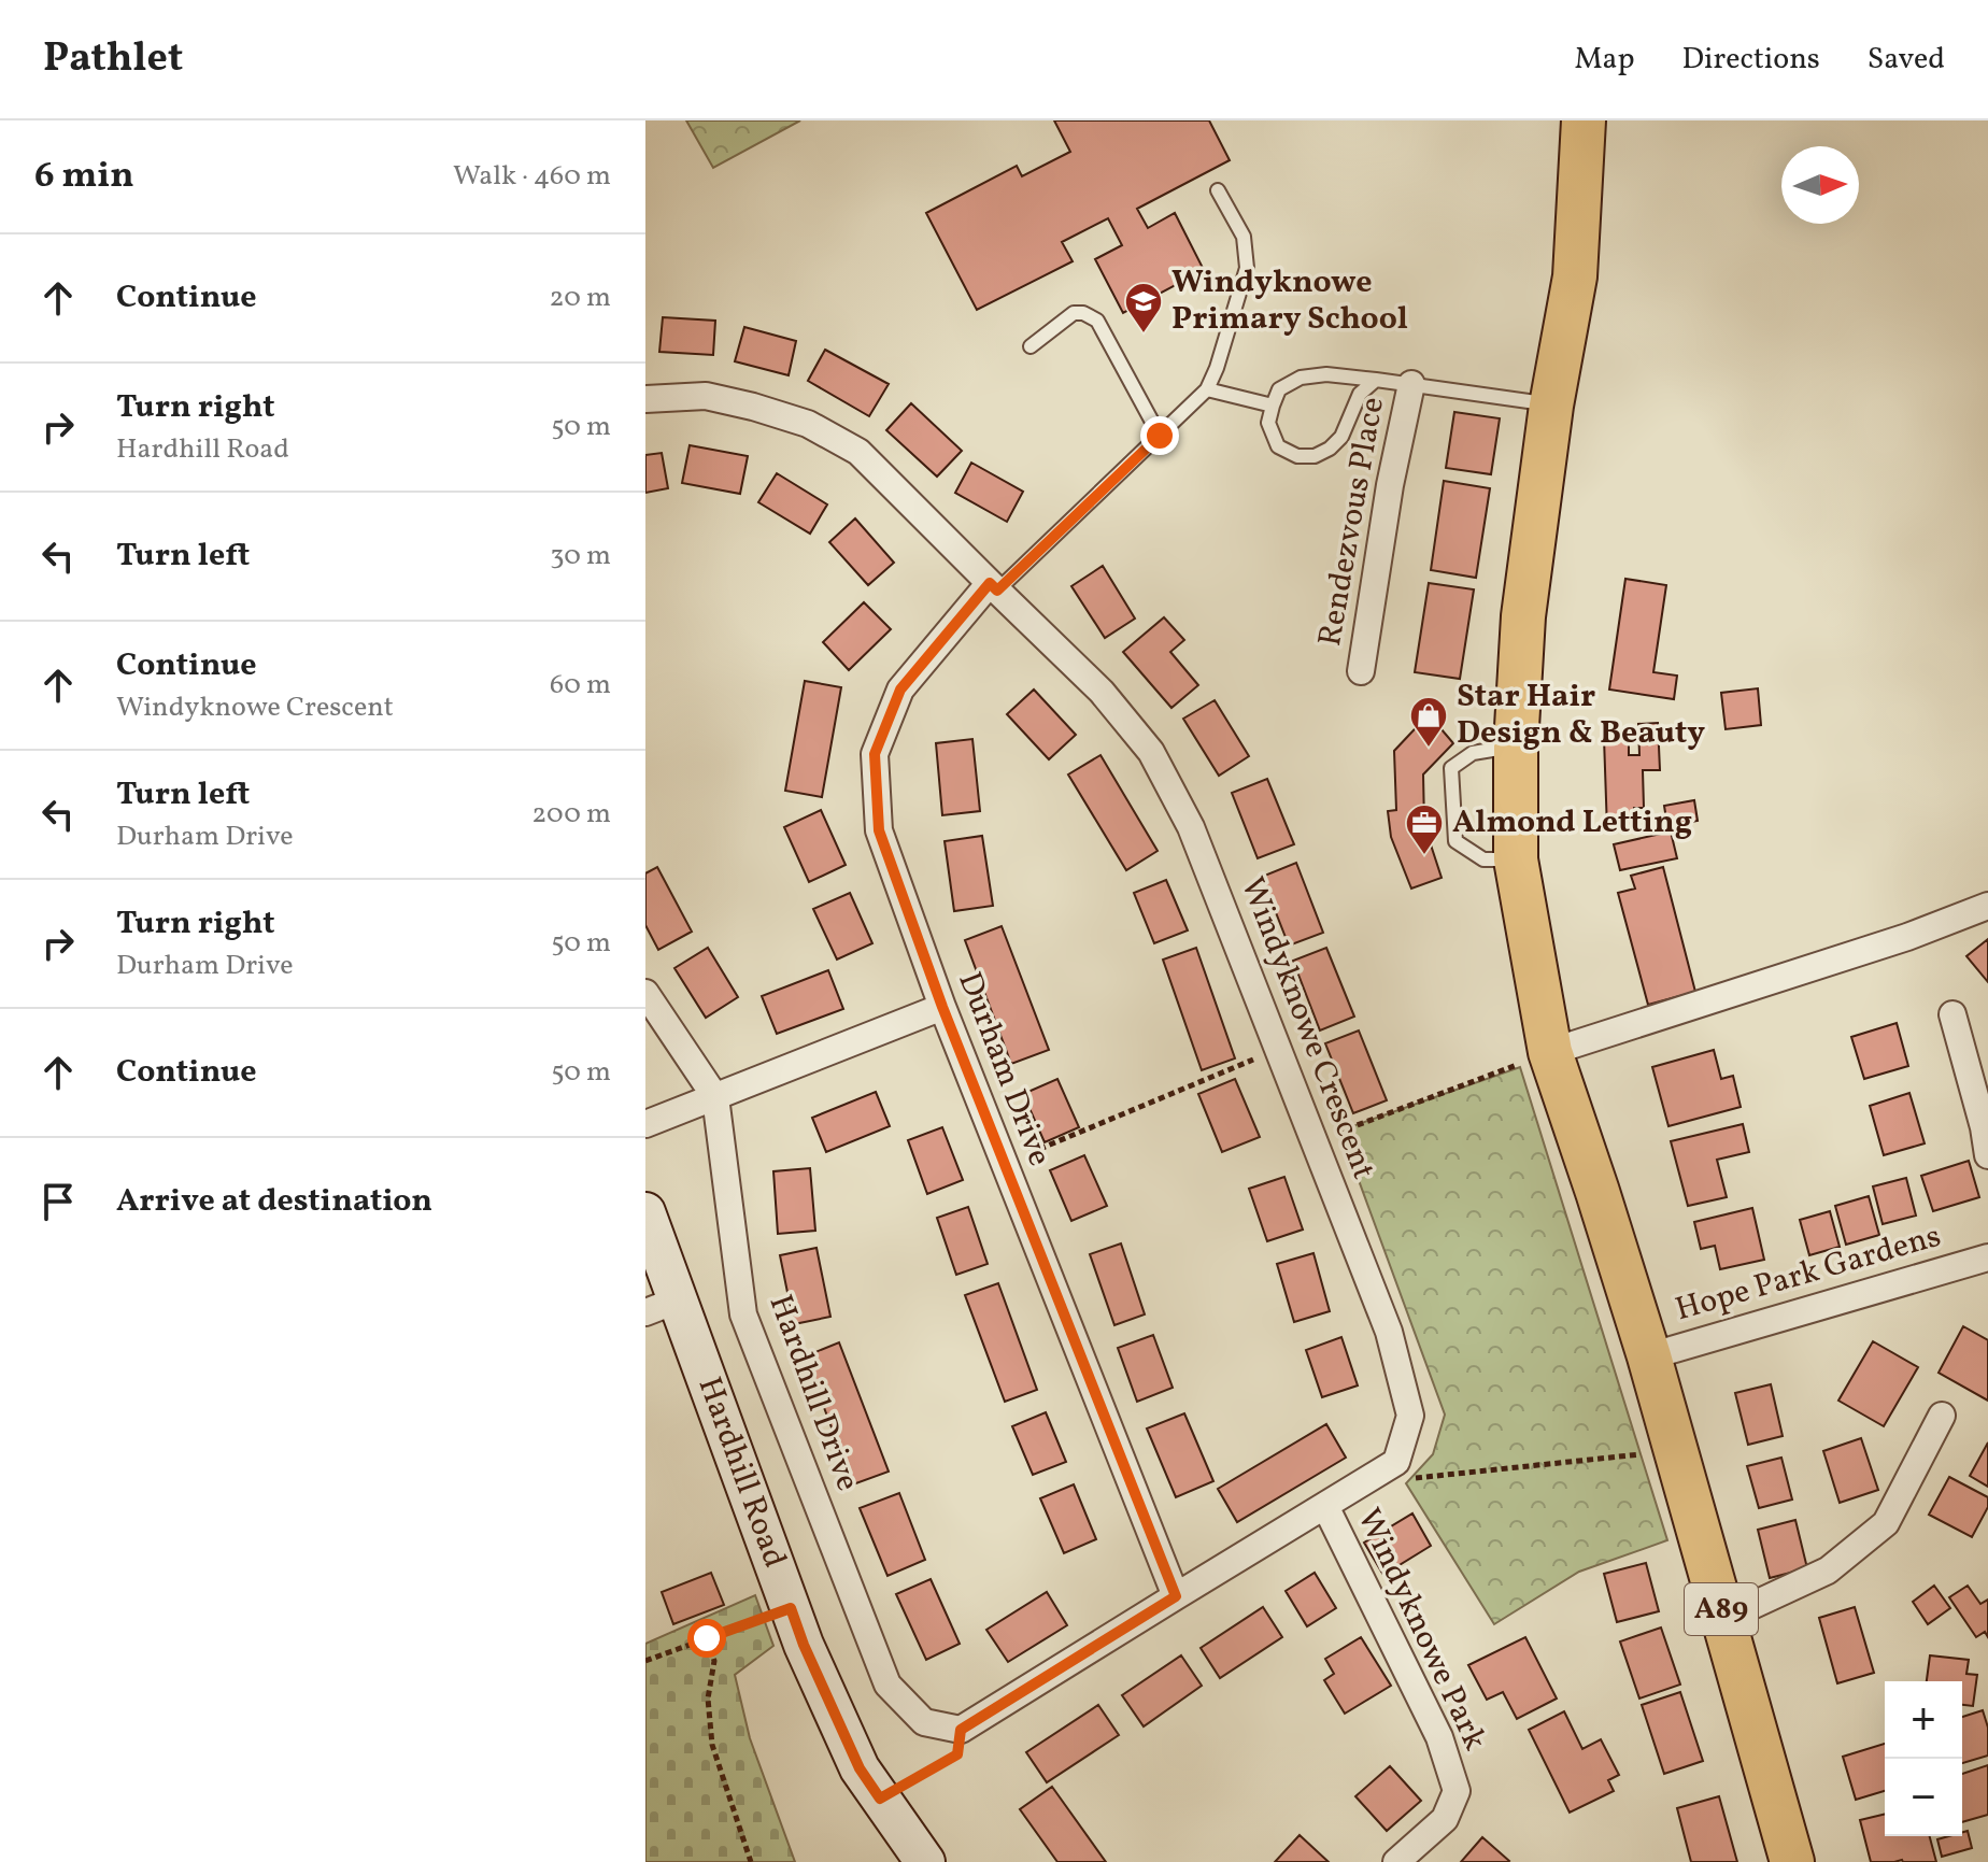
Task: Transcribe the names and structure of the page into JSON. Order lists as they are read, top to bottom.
{
  "streets": {
    "main road": ["Hardhill Road", "A89"],
    "street": [
      "Rendezvous Place",
      "Windyknowe Crescent",
      "Durham Drive",
      "Hope Park Gardens",
      "Hardhill Drive",
      "Windyknowe Park"
    ]
  },
  "crossings": [
    ["Windyknowe Crescent", "Durham Drive"],
    ["Hope Park Gardens", "A89"]
  ],
  "places": {
    "school or university": ["Windyknowe Primary School"],
    "shop": ["Star Hair Design & Beauty"],
    "office": ["Almond Letting"]
  },
  "north": "right",
  "page": {
    "header": "Pathlet",
    "nav": ["Map", "Directions", "Saved"],
    "heading": ["6 min", "Walk · 460 m"],
    "list": [
      ["Continue", "20 m"],
      ["Turn right", "Hardhill Road", "50 m"],
      ["Turn left", "30 m"],
      ["Continue", "Windyknowe Crescent", "60 m"],
      ["Turn left", "Durham Drive", "200 m"],
      ["Turn right", "Durham Drive", "50 m"],
      ["Continue", "50 m"],
      "Arrive at destination"
    ],
    "map_buttons": ["+", "−"]
  }
}
